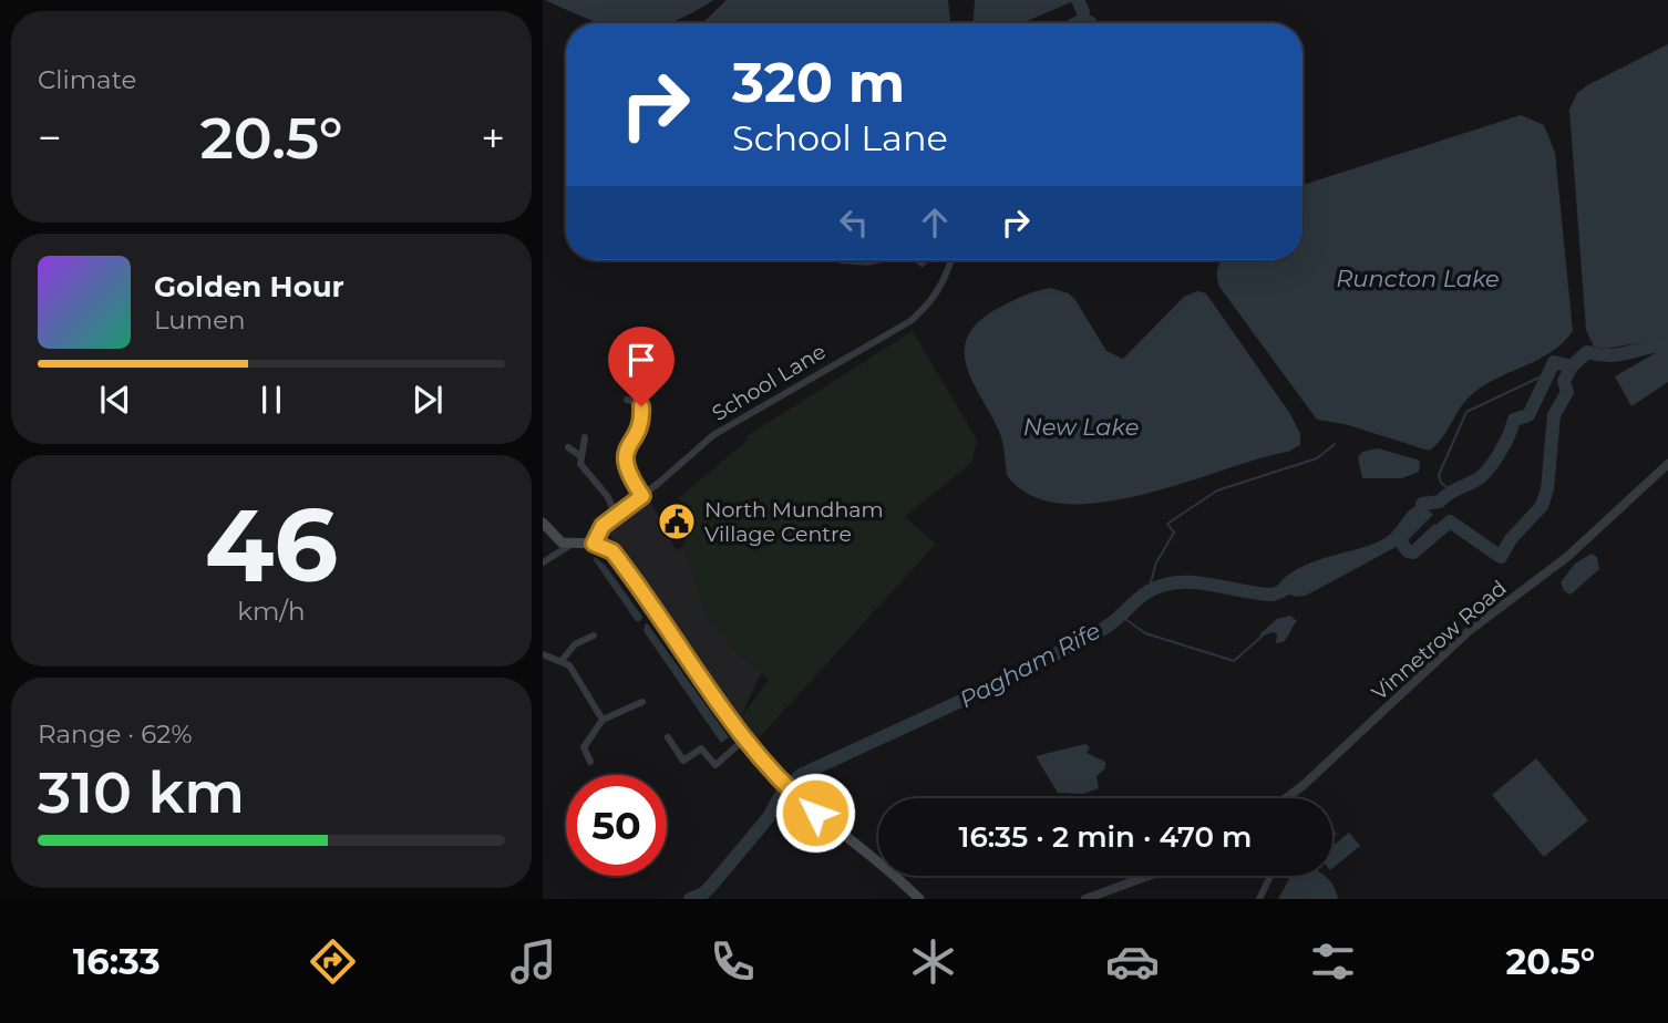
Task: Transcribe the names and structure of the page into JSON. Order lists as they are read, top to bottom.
{
  "streets": {
    "street": ["School Lane", "Vinnetrow Road"]
  },
  "water": ["Runcton Lake", "New Lake", "Pagham Rife"],
  "places": {
    "public building": ["North Mundham Village Centre"]
  },
  "page": {
    "tile": [
      "Climate",
      ["46", "km/h"],
      ["Range · 62%", "310 km"]
    ],
    "turn": ["320 m", "School Lane"],
    "heat": ["−", "20.5°", "+"],
    "song": ["Golden Hour", "Lumen"],
    "limit": "50",
    "trip": "16:35 · 2 min · 470 m",
    "tabs": ["16:33", "20.5°"]
  }
}
